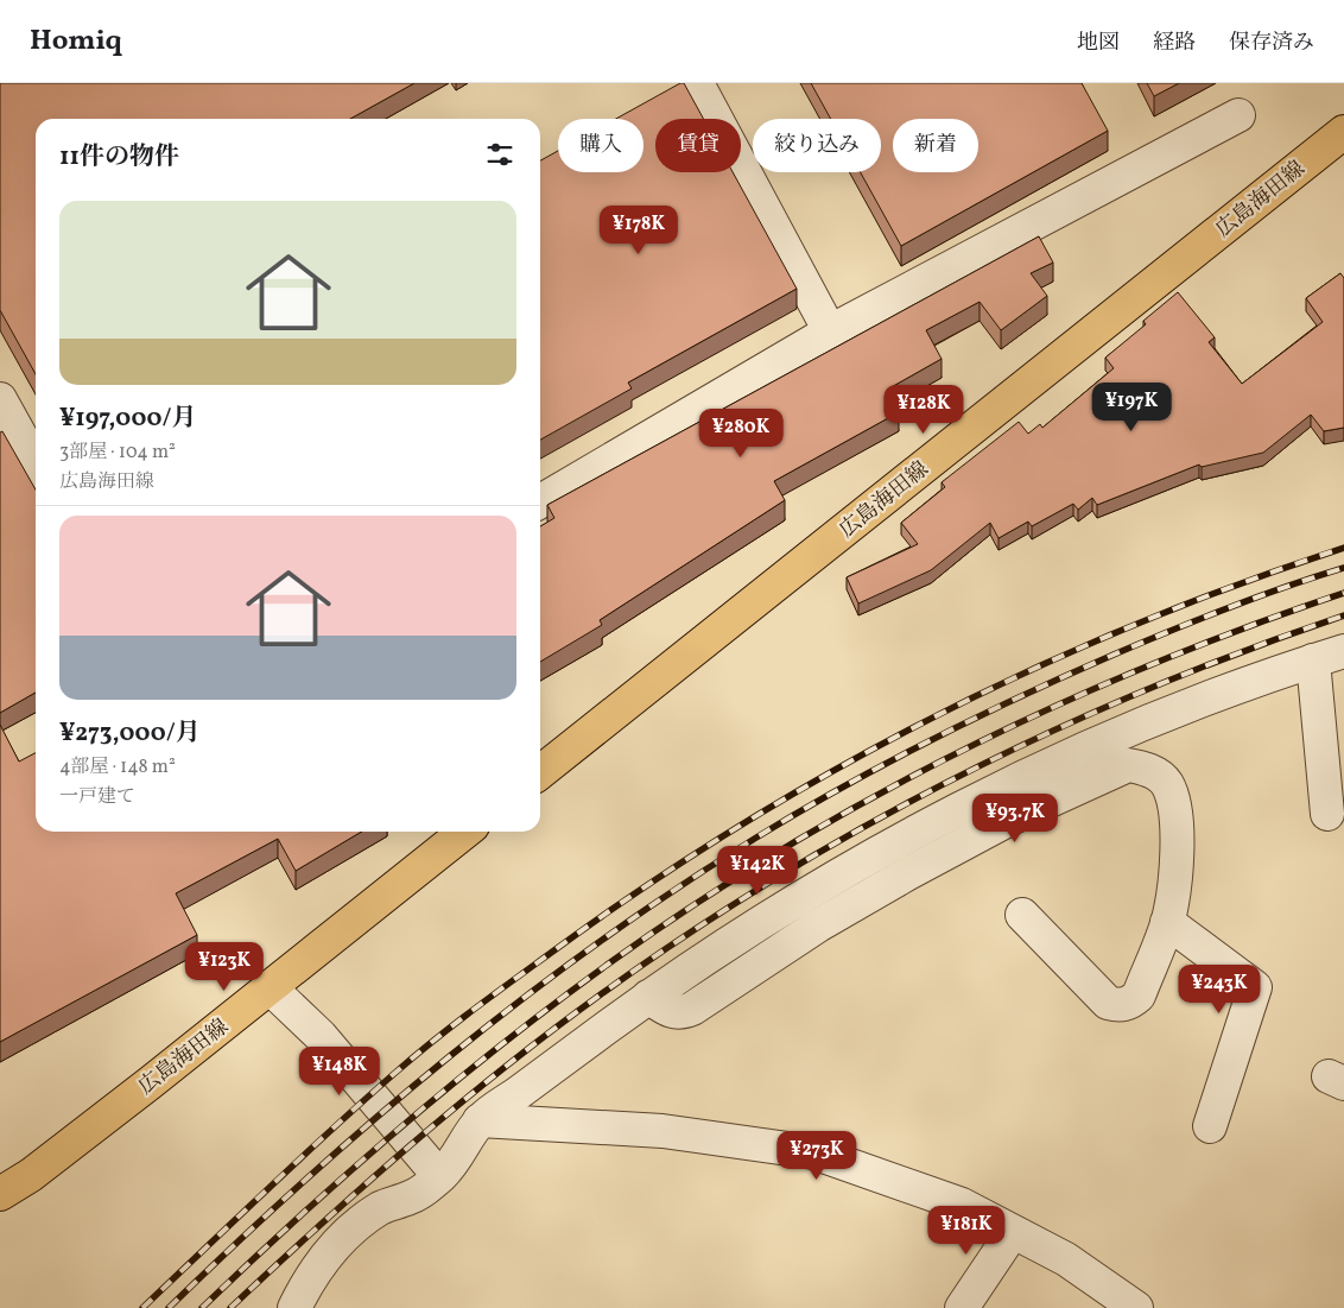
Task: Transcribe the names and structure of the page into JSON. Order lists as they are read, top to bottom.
{
  "streets": {
    "main road": ["広島海田線"]
  },
  "page": {
    "header": "Homiq",
    "nav": ["地図", "経路", "保存済み"],
    "chip": [
      "購入",
      "賃貸",
      "絞り込み",
      "新着"
    ],
    "heading": "11件の物件",
    "list": [
      {
        "name": "¥197,000/月",
        "note": "3部屋 · 104 m² · 広島海田線"
      },
      {
        "name": "¥273,000/月",
        "note": "4部屋 · 148 m² · 一戸建て"
      }
    ],
    "price": [
      "¥178K",
      "¥197K",
      "¥128K",
      "¥280K",
      "¥93.7K",
      "¥142K",
      "¥123K",
      "¥243K",
      "¥148K",
      "¥273K",
      "¥181K"
    ]
  }
}
